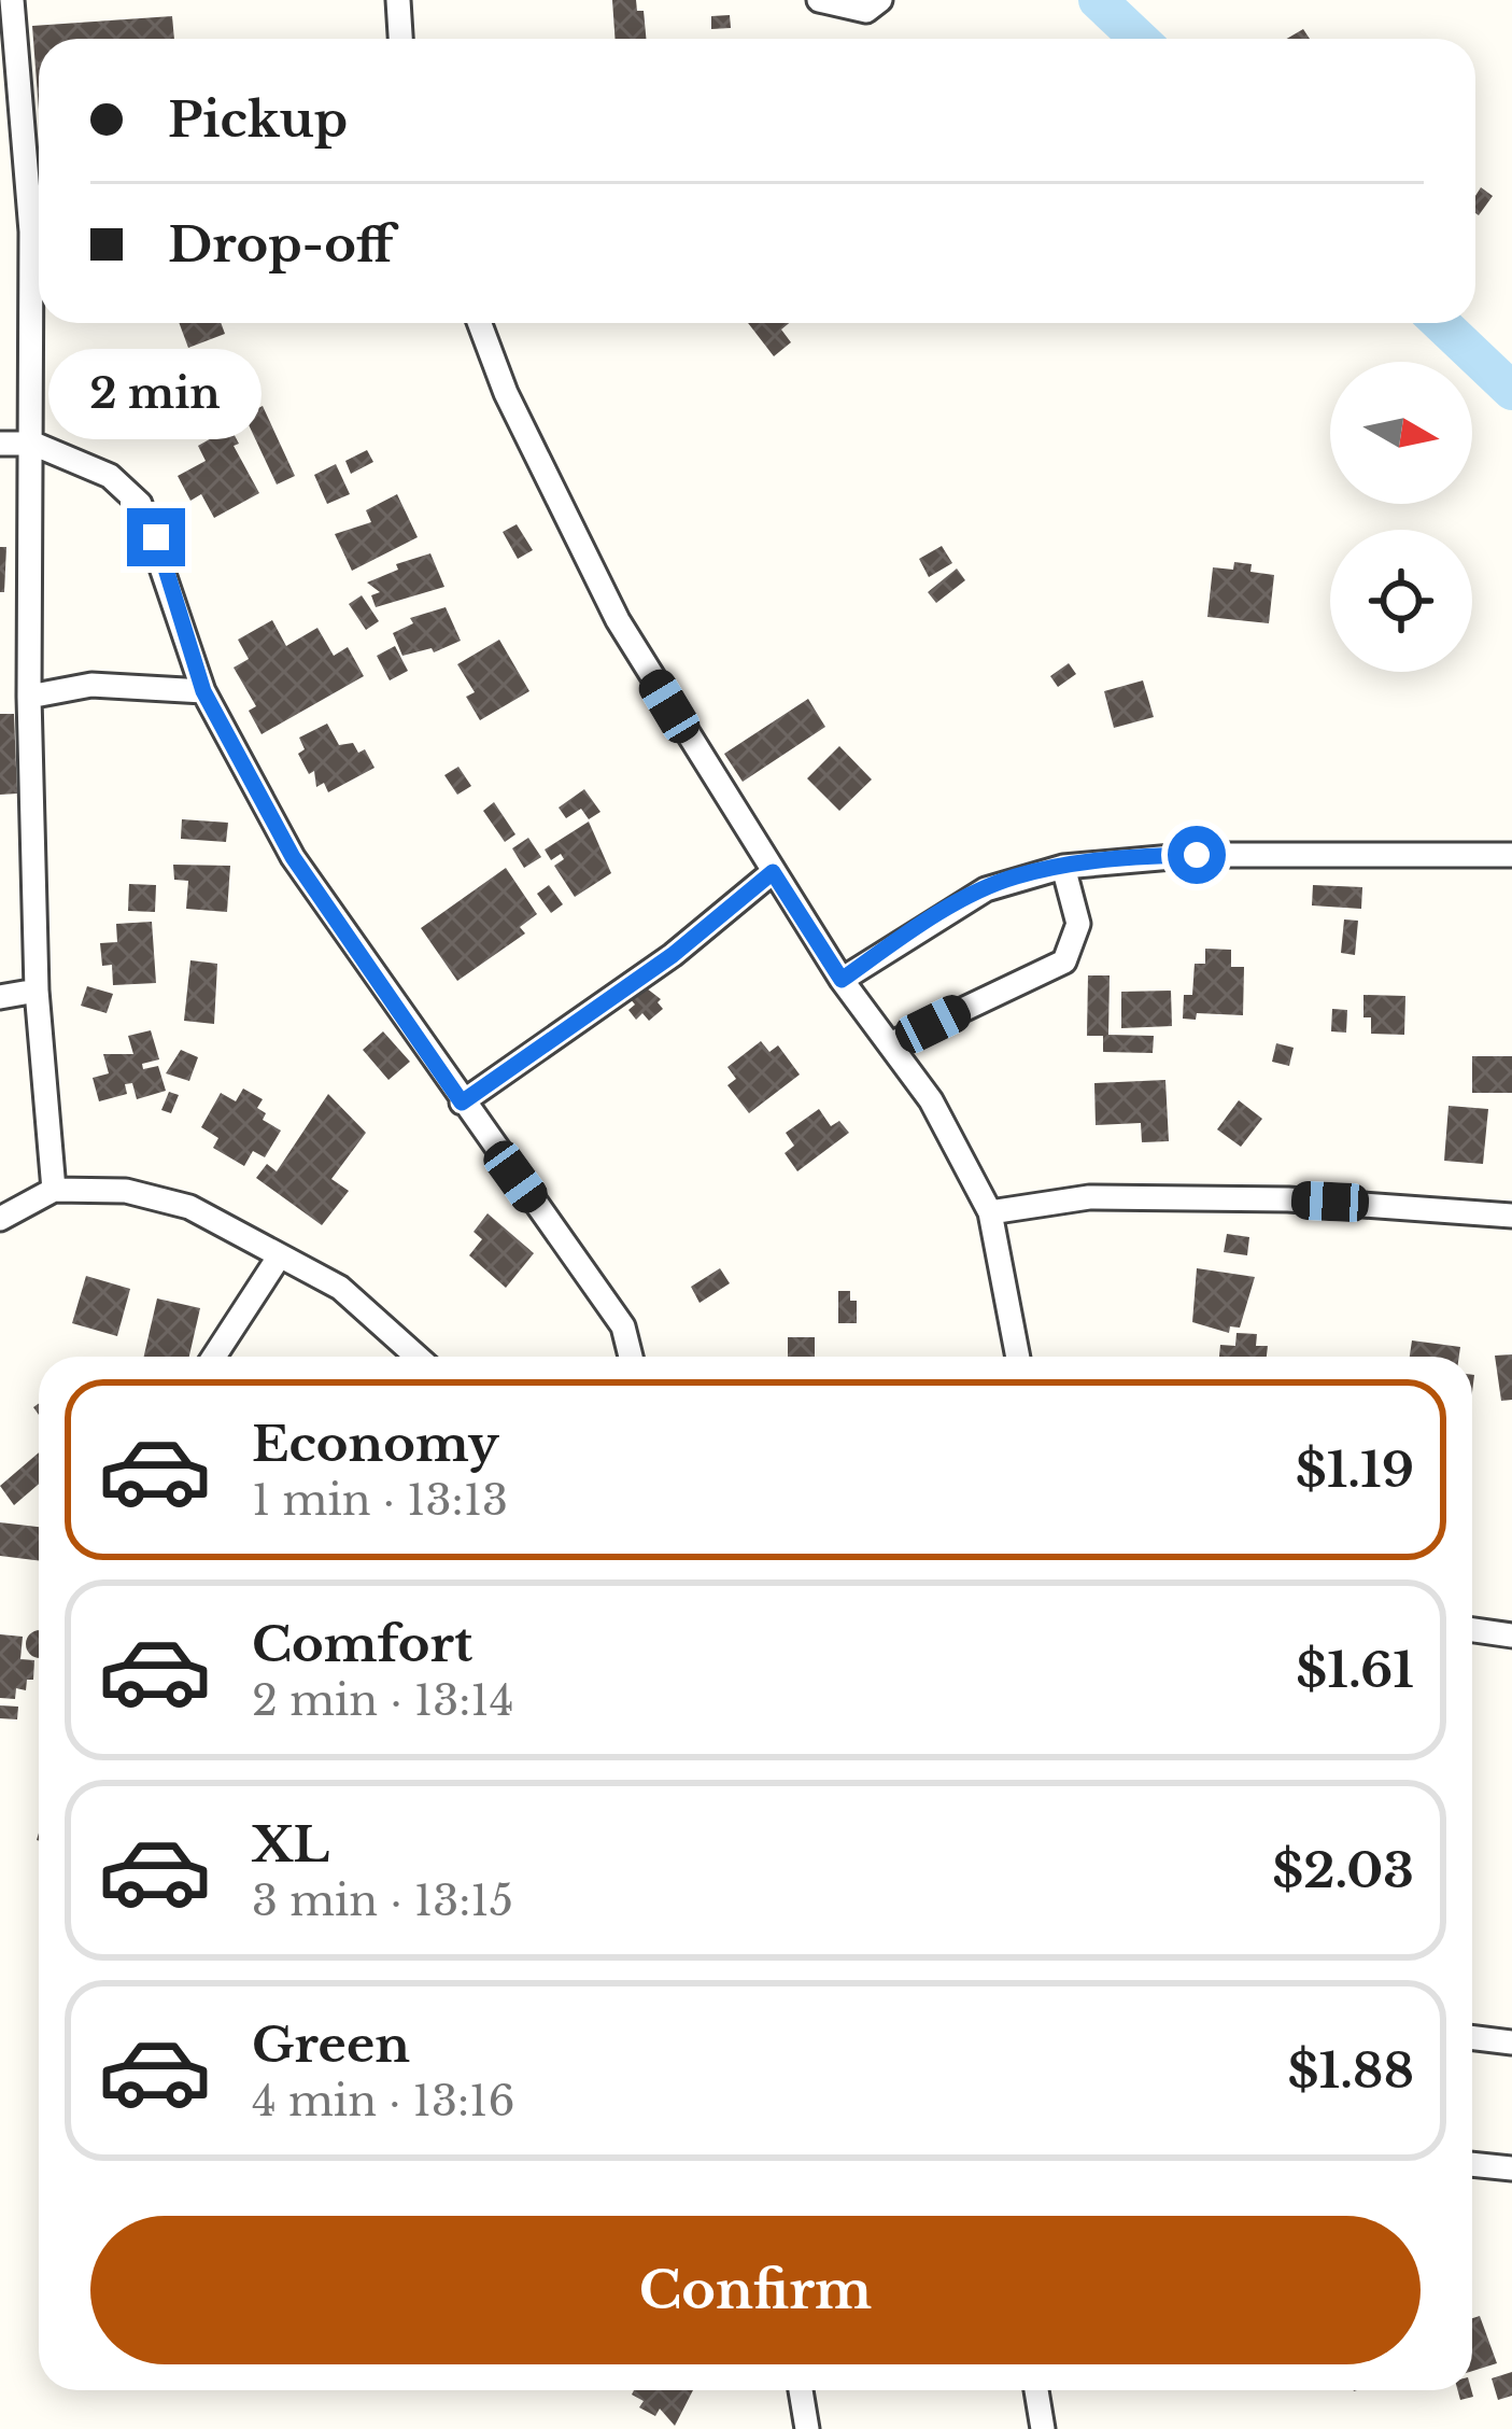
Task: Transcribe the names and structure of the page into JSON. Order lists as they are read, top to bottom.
{
  "north": "right",
  "page": {
    "banner": ["Pickup", "Drop-off"],
    "bubble": "2 min",
    "list": [
      {
        "name": "Economy",
        "note": "1 min · 13:13",
        "value": "$1.19"
      },
      {
        "name": "Comfort",
        "note": "2 min · 13:14",
        "value": "$1.61"
      },
      {
        "name": "XL",
        "note": "3 min · 13:15",
        "value": "$2.03"
      },
      {
        "name": "Green",
        "note": "4 min · 13:16",
        "value": "$1.88"
      }
    ],
    "buttons": "Confirm"
  }
}
